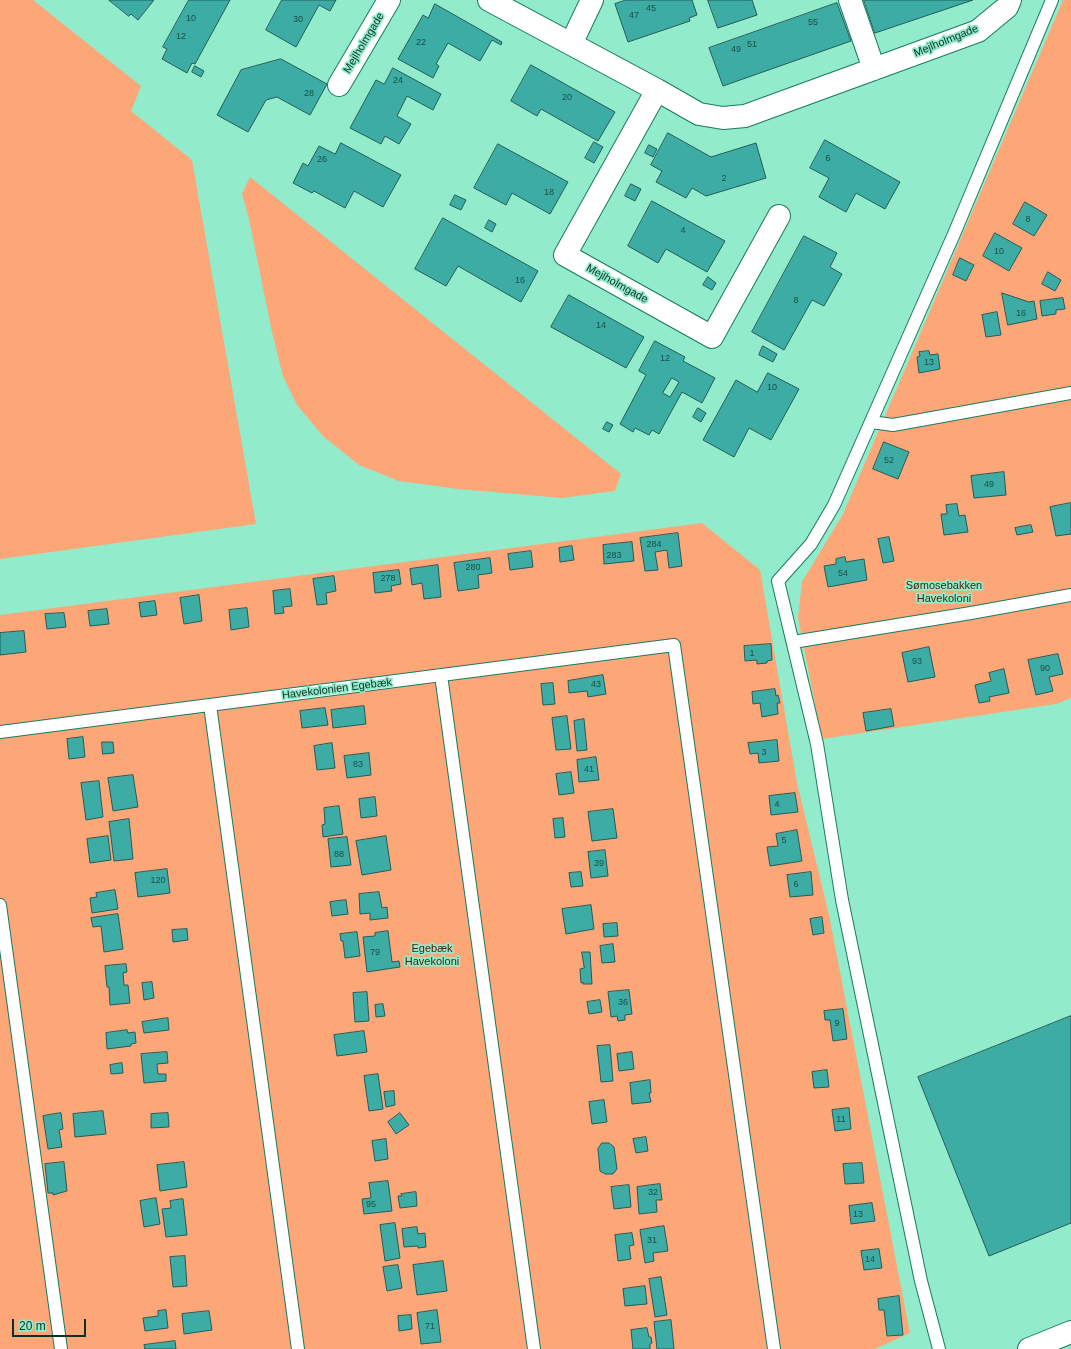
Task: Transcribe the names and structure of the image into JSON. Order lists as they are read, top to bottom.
{
  "streets": {
    "street": ["Mejlholmgade"],
    "lane": ["Havekolonien Egebæk"]
  },
  "parks": ["Sømosebakken Havekoloni", "Egebæk Havekoloni"],
  "house_numbers": [
    "45",
    "47",
    "10",
    "30",
    "55",
    "12",
    "22",
    "51",
    "49",
    "24",
    "28",
    "20",
    "6",
    "26",
    "2",
    "18",
    "8",
    "4",
    "10",
    "16",
    "8",
    "16",
    "14",
    "12",
    "13",
    "10",
    "52",
    "49",
    "284",
    "283",
    "280",
    "54",
    "278",
    "1",
    "93",
    "90",
    "43",
    "3",
    "83",
    "41",
    "4",
    "5",
    "88",
    "39",
    "120",
    "6",
    "79",
    "36",
    "9",
    "11",
    "32",
    "95",
    "13",
    "31",
    "14",
    "71"
  ],
  "scale_bar": "20 m"
}
